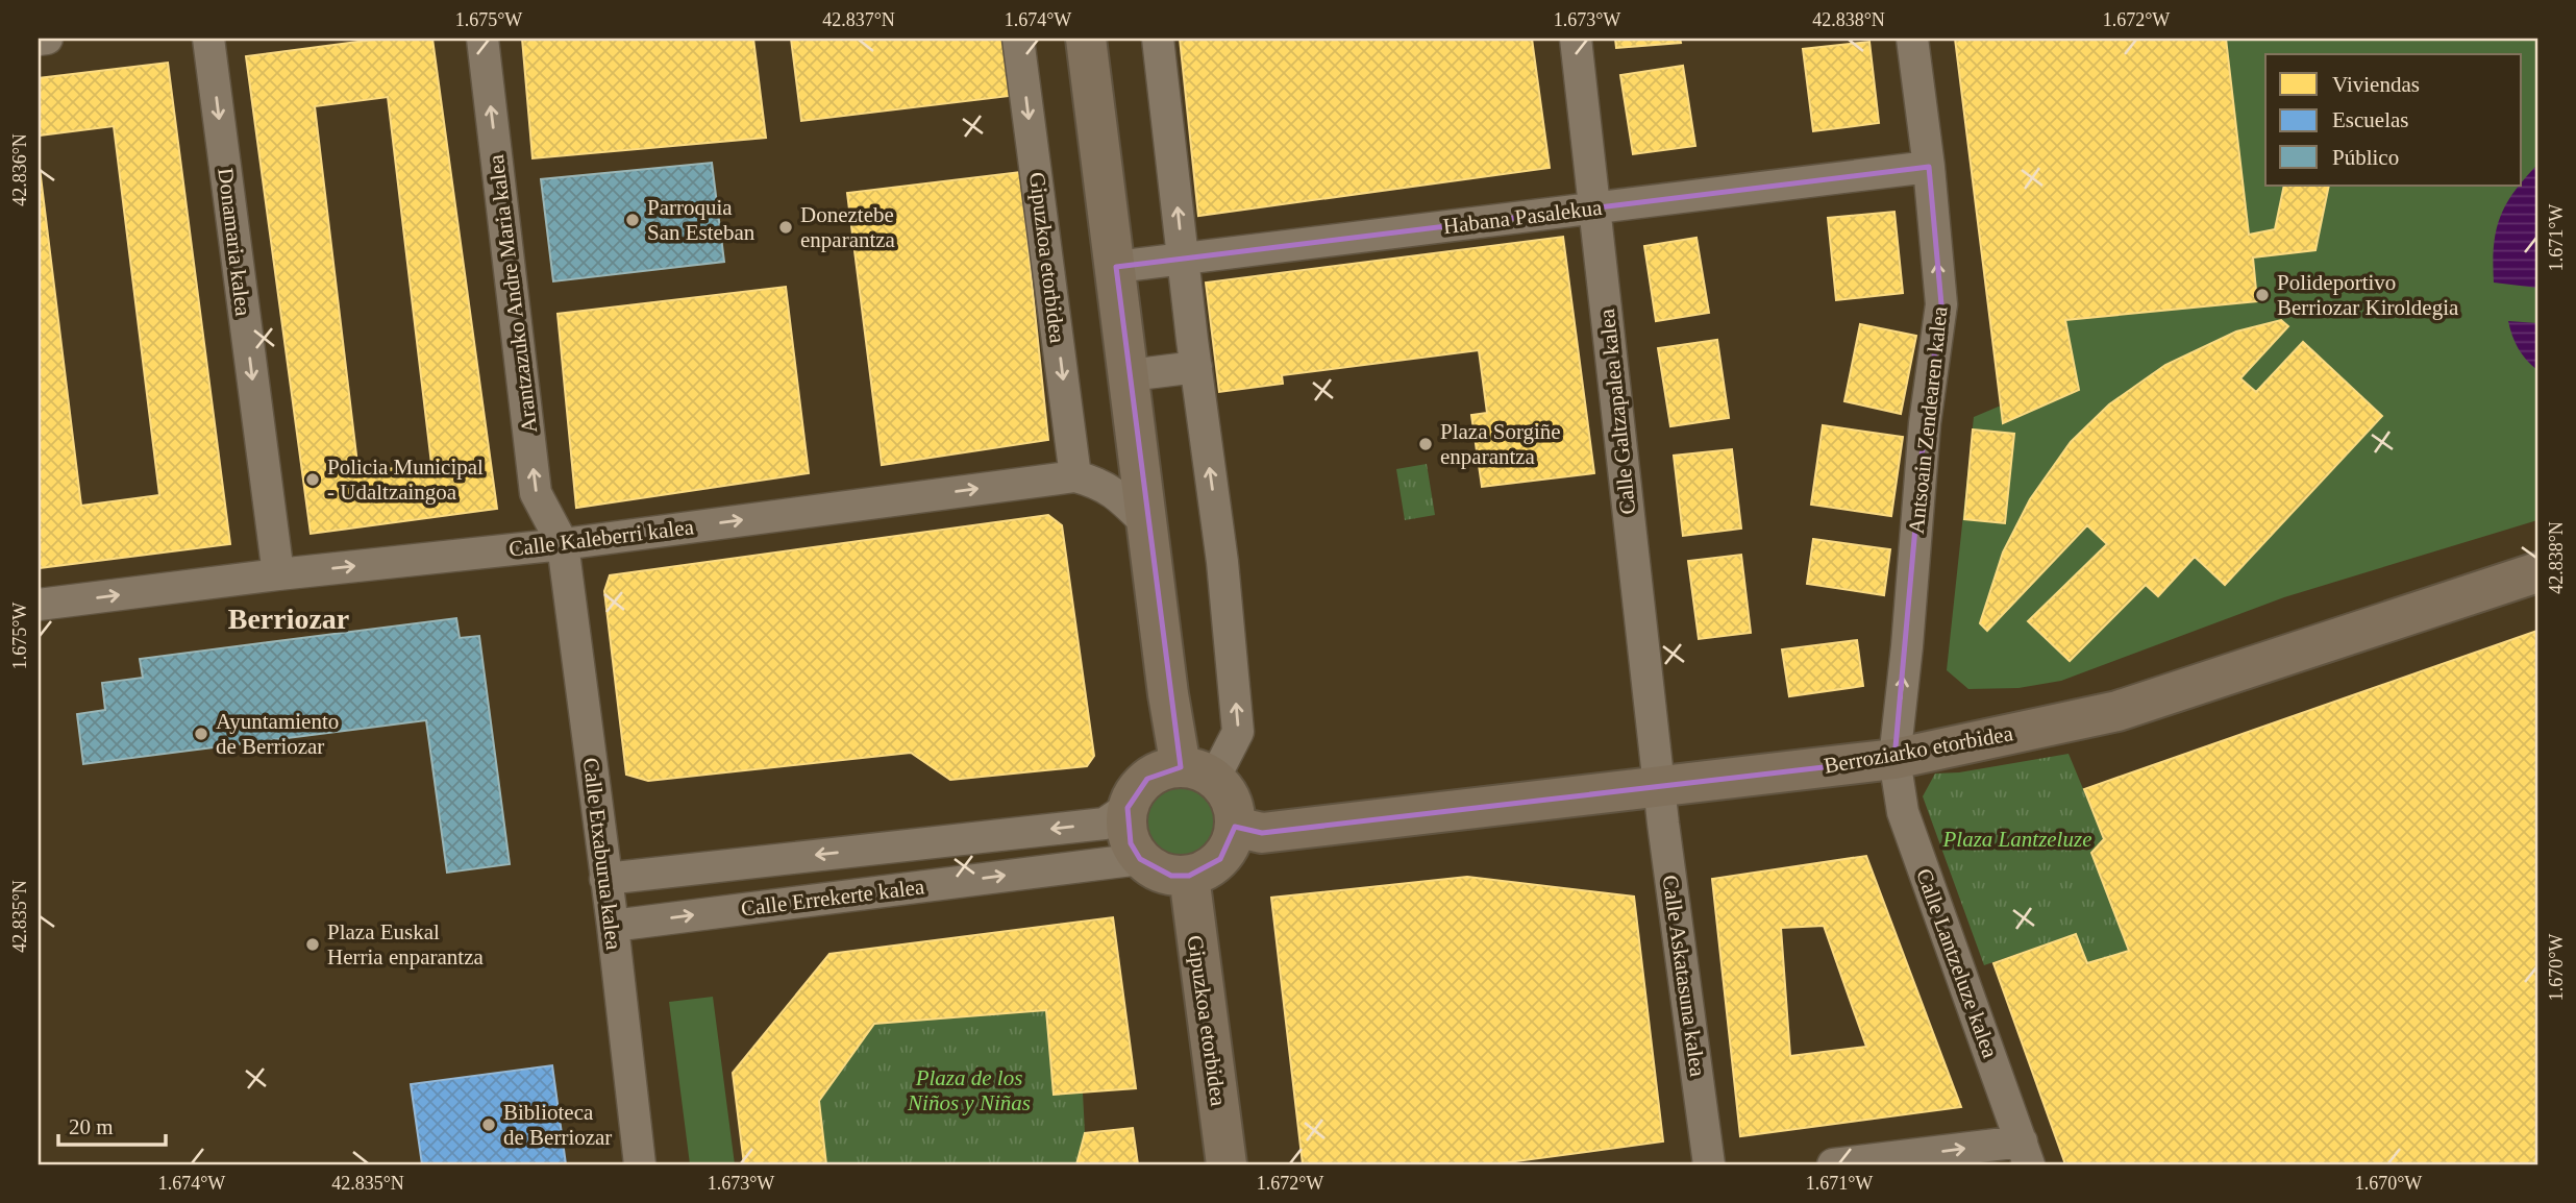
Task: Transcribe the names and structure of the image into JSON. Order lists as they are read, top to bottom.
{
  "streets": {
    "main road": ["Gipuzkoa etorbidea", "Berroziarko etorbidea"],
    "street": [
      "Habana Pasalekua",
      "Donamaria kalea",
      "Arantzazuko Andre Maria kalea",
      "Calle Galtzapalea kalea",
      "Antsoain Zendearen kalea",
      "Calle Kaleberri kalea",
      "Calle Etxaburua kalea",
      "Calle Errekerte kalea",
      "Calle Lantzeluze kalea",
      "Calle Askatasuna kalea"
    ]
  },
  "crossings": [
    ["Habana Pasalekua", "Calle Galtzapalea kalea"],
    ["Habana Pasalekua", "Antsoain Zendearen kalea"],
    ["Donamaria kalea", "Calle Kaleberri kalea"],
    ["Gipuzkoa etorbidea", "Calle Kaleberri kalea"],
    ["Gipuzkoa etorbidea", "Berroziarko etorbidea"],
    ["Gipuzkoa etorbidea", "Calle Errekerte kalea"],
    ["Arantzazuko Andre Maria kalea", "Calle Kaleberri kalea"],
    ["Arantzazuko Andre Maria kalea", "Calle Etxaburua kalea"],
    ["Calle Galtzapalea kalea", "Berroziarko etorbidea"],
    ["Calle Galtzapalea kalea", "Calle Askatasuna kalea"],
    ["Antsoain Zendearen kalea", "Berroziarko etorbidea"],
    ["Antsoain Zendearen kalea", "Calle Lantzeluze kalea"],
    ["Calle Kaleberri kalea", "Calle Etxaburua kalea"],
    ["Berroziarko etorbidea", "Calle Errekerte kalea"],
    ["Berroziarko etorbidea", "Calle Lantzeluze kalea"],
    ["Berroziarko etorbidea", "Calle Askatasuna kalea"],
    ["Calle Etxaburua kalea", "Calle Errekerte kalea"]
  ],
  "one_way": [
    "Donamaria kalea",
    "Arantzazuko Andre Maria kalea",
    "Antsoain Zendearen kalea",
    "Calle Kaleberri kalea"
  ],
  "districts": ["Berriozar"],
  "parks": ["Plaza Lantzeluze", "Plaza de los Niños y Niñas"],
  "places": [
    "Parroquia San Esteban",
    "Doneztebe enparantza",
    "Polideportivo Berriozar Kiroldegia",
    "Plaza Sorgiñe enparantza",
    "Policia Municipal - Udaltzaingoa",
    "Ayuntamiento de Berriozar",
    "Plaza Euskal Herria enparantza",
    "Biblioteca de Berriozar"
  ],
  "legend": ["Viviendas", "Escuelas", "Público"],
  "scale_bar": "20 m",
  "coordinates": [
    "1.675°W",
    "42.837°N",
    "1.674°W",
    "1.673°W",
    "42.838°N",
    "1.672°W",
    "42.836°N",
    "1.671°W",
    "42.835°N",
    "1.670°W"
  ]
}
